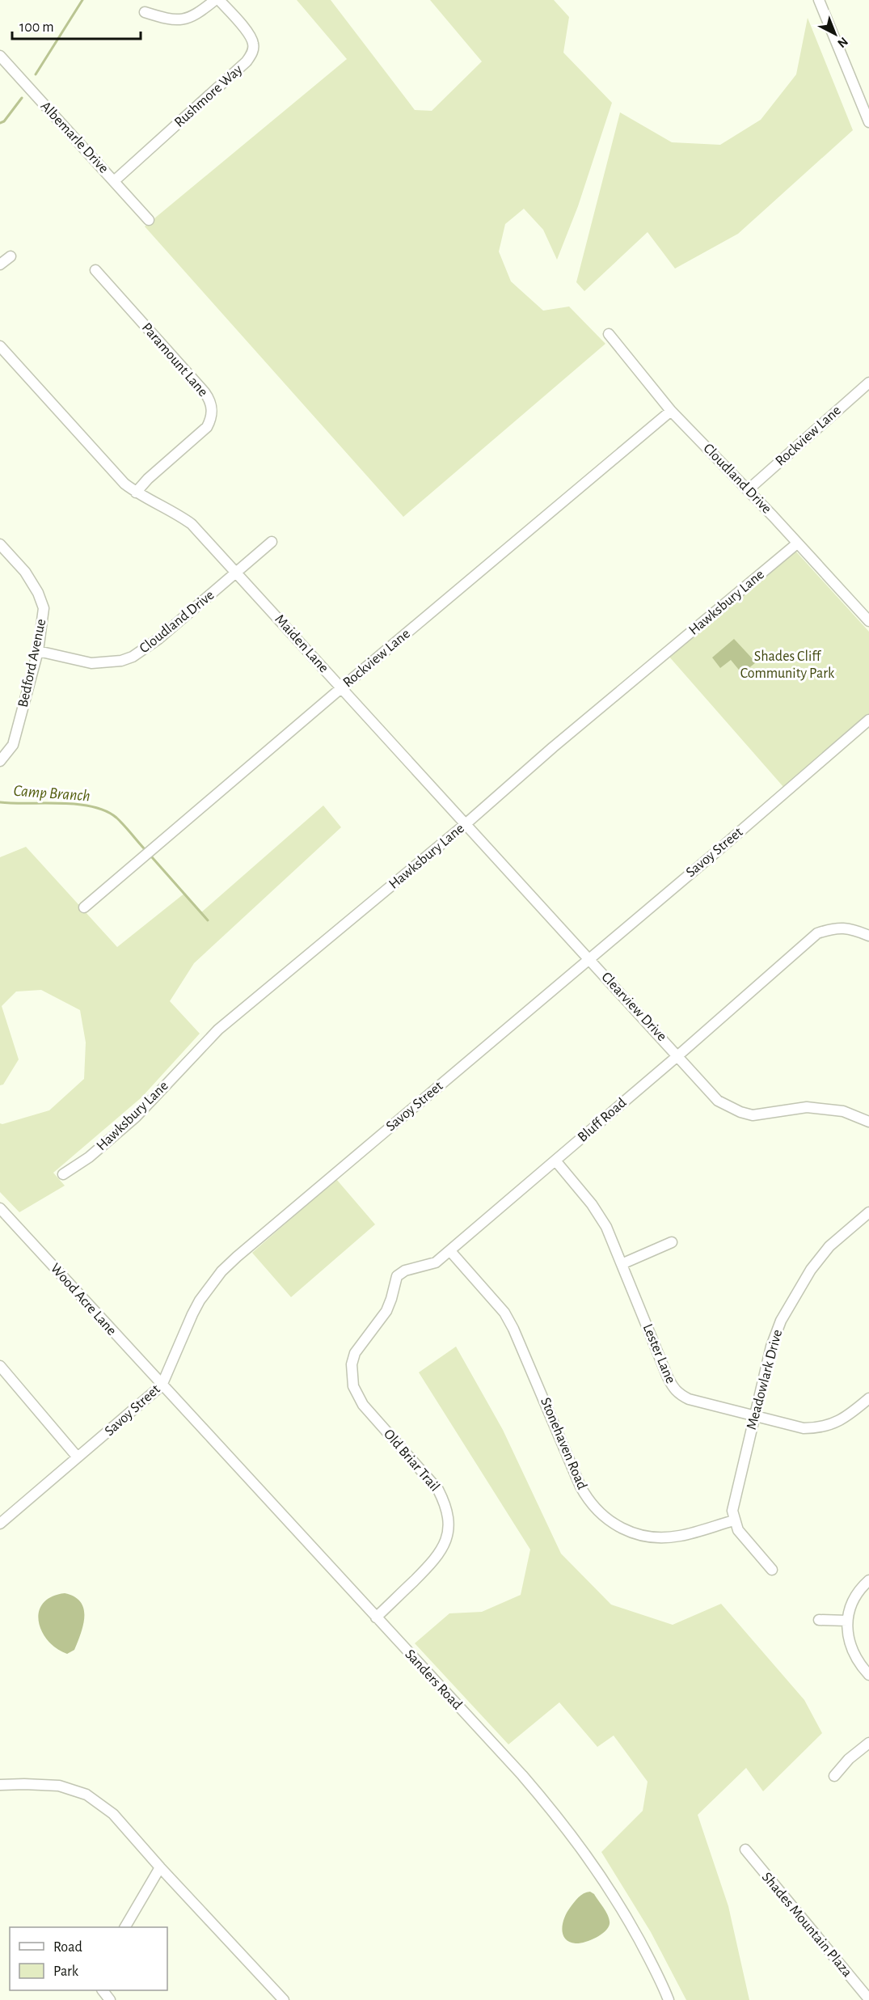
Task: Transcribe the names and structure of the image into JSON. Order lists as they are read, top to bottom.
{
  "streets": {
    "street": [
      "Rushmore Way",
      "Albemarle Drive",
      "Paramount Lane",
      "Rockview Lane",
      "Cloudland Drive",
      "Hawksbury Lane",
      "Maiden Lane",
      "Bedford Avenue",
      "Savoy Street",
      "Clearview Drive",
      "Bluff Road",
      "Wood Acre Lane",
      "Lester Lane",
      "Meadowlark Drive",
      "Stonehaven Road",
      "Old Briar Trail",
      "Sanders Road",
      "Shades Mountain Plaza"
    ]
  },
  "crossings": [
    ["Rushmore Way", "Albemarle Drive"],
    ["Paramount Lane", "Maiden Lane"],
    ["Rockview Lane", "Cloudland Drive"],
    ["Rockview Lane", "Maiden Lane"],
    ["Cloudland Drive", "Hawksbury Lane"],
    ["Cloudland Drive", "Maiden Lane"],
    ["Cloudland Drive", "Bedford Avenue"],
    ["Hawksbury Lane", "Maiden Lane"],
    ["Maiden Lane", "Savoy Street"],
    ["Maiden Lane", "Clearview Drive"],
    ["Savoy Street", "Clearview Drive"],
    ["Savoy Street", "Wood Acre Lane"],
    ["Savoy Street", "Sanders Road"],
    ["Clearview Drive", "Bluff Road"],
    ["Bluff Road", "Lester Lane"],
    ["Bluff Road", "Stonehaven Road"],
    ["Bluff Road", "Old Briar Trail"],
    ["Wood Acre Lane", "Sanders Road"],
    ["Lester Lane", "Meadowlark Drive"],
    ["Meadowlark Drive", "Stonehaven Road"],
    ["Old Briar Trail", "Sanders Road"]
  ],
  "water": ["Camp Branch"],
  "parks": ["Shades Cliff Community Park"],
  "legend": ["Road", "Park"],
  "scale_bar": "100 m",
  "north": "bottom right"
}
